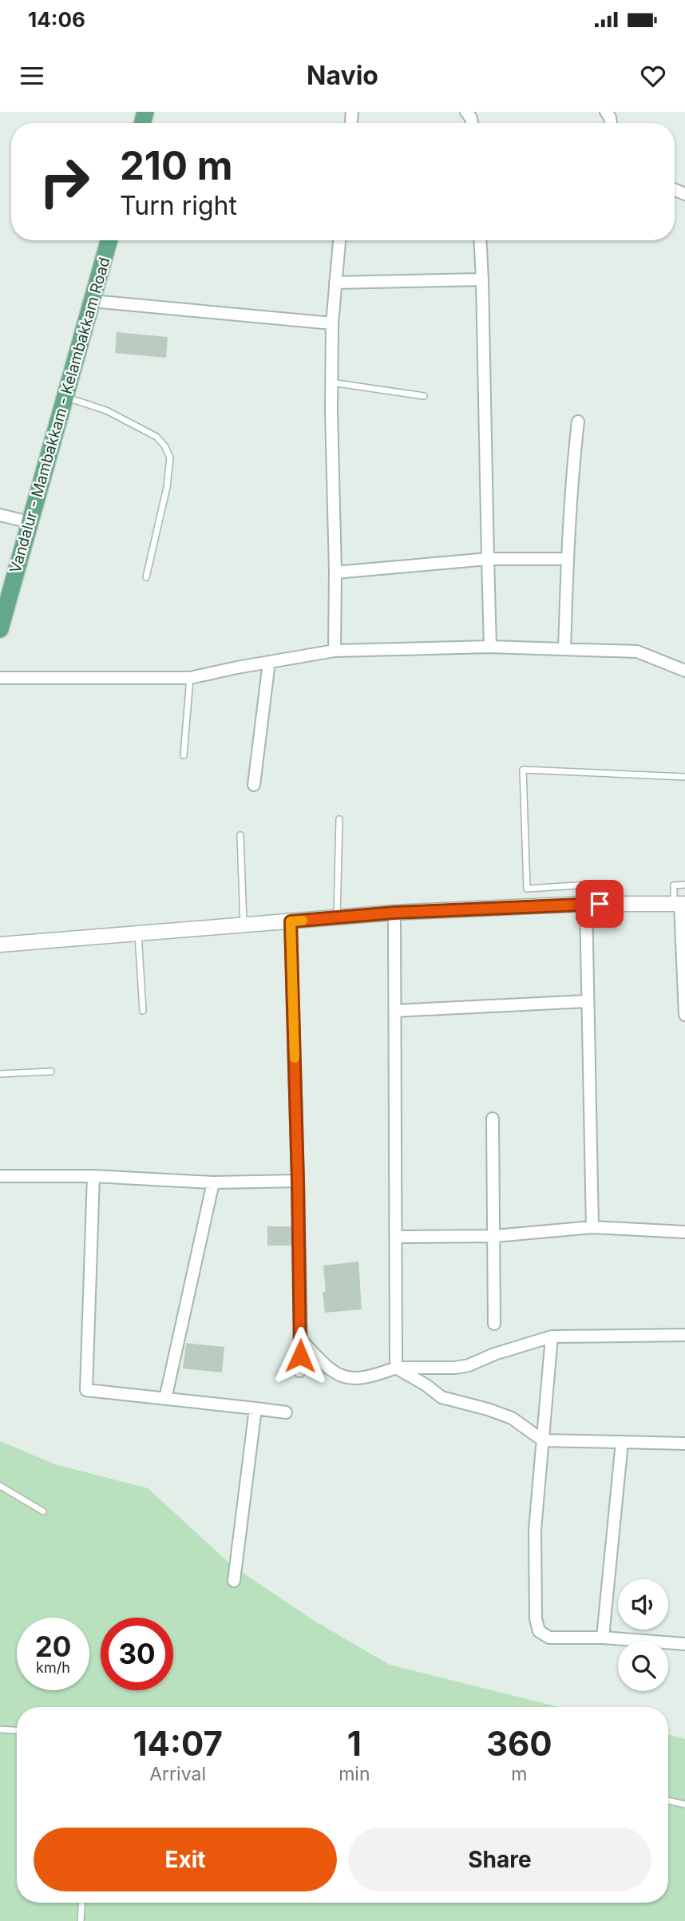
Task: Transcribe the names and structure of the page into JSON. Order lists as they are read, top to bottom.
{
  "streets": {
    "main road": ["Vandalur - Mambakkam - Kelambakkam Road"]
  },
  "page": {
    "status": "14:06",
    "header": "Navio",
    "turn": ["210 m", "Turn right"],
    "speed": "20 km/h",
    "limit": "30",
    "eta": [
      "14:07",
      "Arrival",
      "1",
      "min",
      "360",
      "m"
    ],
    "buttons": ["Exit", "Share"]
  }
}
